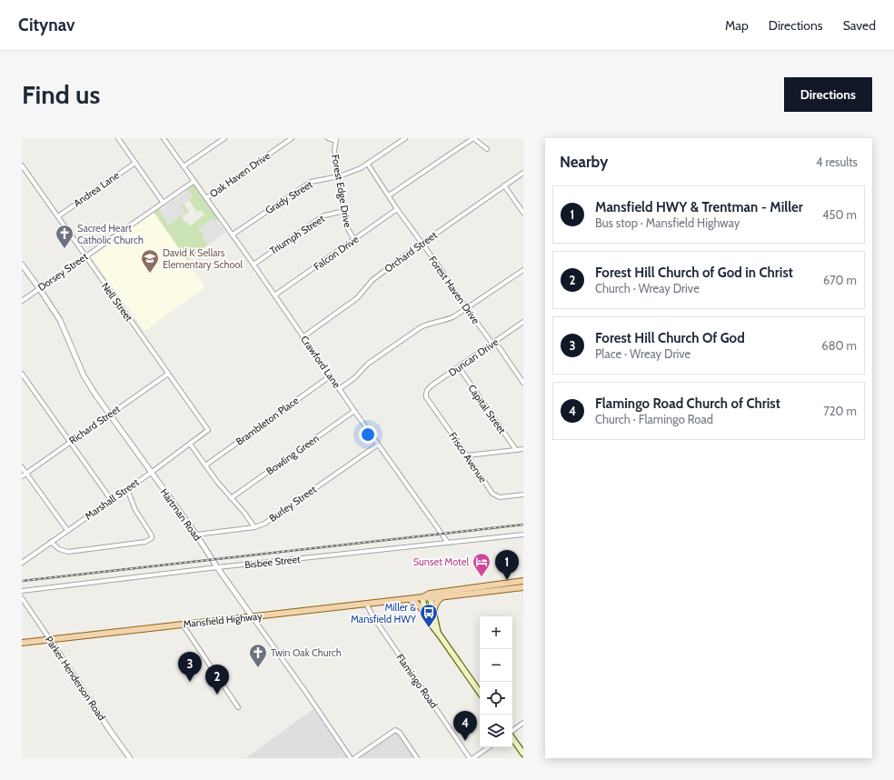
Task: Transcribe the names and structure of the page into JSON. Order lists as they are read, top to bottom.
{
  "streets": {
    "main road": ["Mansfield Highway"],
    "street": [
      "Oak Haven Drive",
      "Andrea Lane",
      "Forest Edge Drive",
      "Grady Street",
      "Triumph Street",
      "Orchard Street",
      "Falcon Drive",
      "Dorsey Street",
      "Forest Haven Drive",
      "Nell Street",
      "Duncan Drive",
      "Crawford Lane",
      "Capital Street",
      "Brambleton Place",
      "Richard Street",
      "Bowling Green",
      "Frisco Avenue",
      "Marshall Street",
      "Burley Street",
      "Hartman Road",
      "Bisbee Street",
      "Parker Henderson Road",
      "Flamingo Road"
    ]
  },
  "crossings": [
    ["Oak Haven Drive", "Crawford Lane"],
    ["Andrea Lane", "Nell Street"],
    ["Forest Edge Drive", "Grady Street"],
    ["Forest Edge Drive", "Triumph Street"],
    ["Forest Edge Drive", "Falcon Drive"],
    ["Grady Street", "Forest Haven Drive"],
    ["Grady Street", "Crawford Lane"],
    ["Triumph Street", "Crawford Lane"],
    ["Orchard Street", "Forest Haven Drive"],
    ["Orchard Street", "Crawford Lane"],
    ["Falcon Drive", "Forest Haven Drive"],
    ["Falcon Drive", "Crawford Lane"],
    ["Dorsey Street", "Nell Street"],
    ["Dorsey Street", "Crawford Lane"],
    ["Dorsey Street", "Hartman Road"],
    ["Forest Haven Drive", "Duncan Drive"],
    ["Nell Street", "Richard Street"],
    ["Nell Street", "Marshall Street"],
    ["Duncan Drive", "Capital Street"],
    ["Duncan Drive", "Frisco Avenue"],
    ["Crawford Lane", "Brambleton Place"],
    ["Crawford Lane", "Bowling Green"],
    ["Crawford Lane", "Burley Street"],
    ["Crawford Lane", "Bisbee Street"],
    ["Richard Street", "Hartman Road"],
    ["Marshall Street", "Hartman Road"],
    ["Burley Street", "Hartman Road"],
    ["Hartman Road", "Bisbee Street"],
    ["Hartman Road", "Mansfield Highway"],
    ["Mansfield Highway", "Parker Henderson Road"],
    ["Mansfield Highway", "Flamingo Road"]
  ],
  "places": {
    "church": ["Sacred Heart Catholic Church", "Twin Oak Church"],
    "school or university": ["David K Sellars Elementary School"],
    "hotel": ["Sunset Motel"],
    "bus stop": ["Miller & Mansfield HWY"]
  },
  "page": {
    "header": "Citynav",
    "nav": ["Map", "Directions", "Saved"],
    "buttons": "Directions",
    "title": "Find us",
    "heading": ["Nearby", "4 results"],
    "list": [
      {
        "mark": "1",
        "name": "Mansfield HWY & Trentman - Miller",
        "note": "Bus stop · Mansfield Highway",
        "value": "450 m"
      },
      {
        "mark": "2",
        "name": "Forest Hill Church of God in Christ",
        "note": "Church · Wreay Drive",
        "value": "670 m"
      },
      {
        "mark": "3",
        "name": "Forest Hill Church Of God",
        "note": "Place · Wreay Drive",
        "value": "680 m"
      },
      {
        "mark": "4",
        "name": "Flamingo Road Church of Christ",
        "note": "Church · Flamingo Road",
        "value": "720 m"
      }
    ],
    "pins": [
      "1",
      "3",
      "2",
      "4"
    ],
    "map_buttons": ["+", "−"]
  }
}
